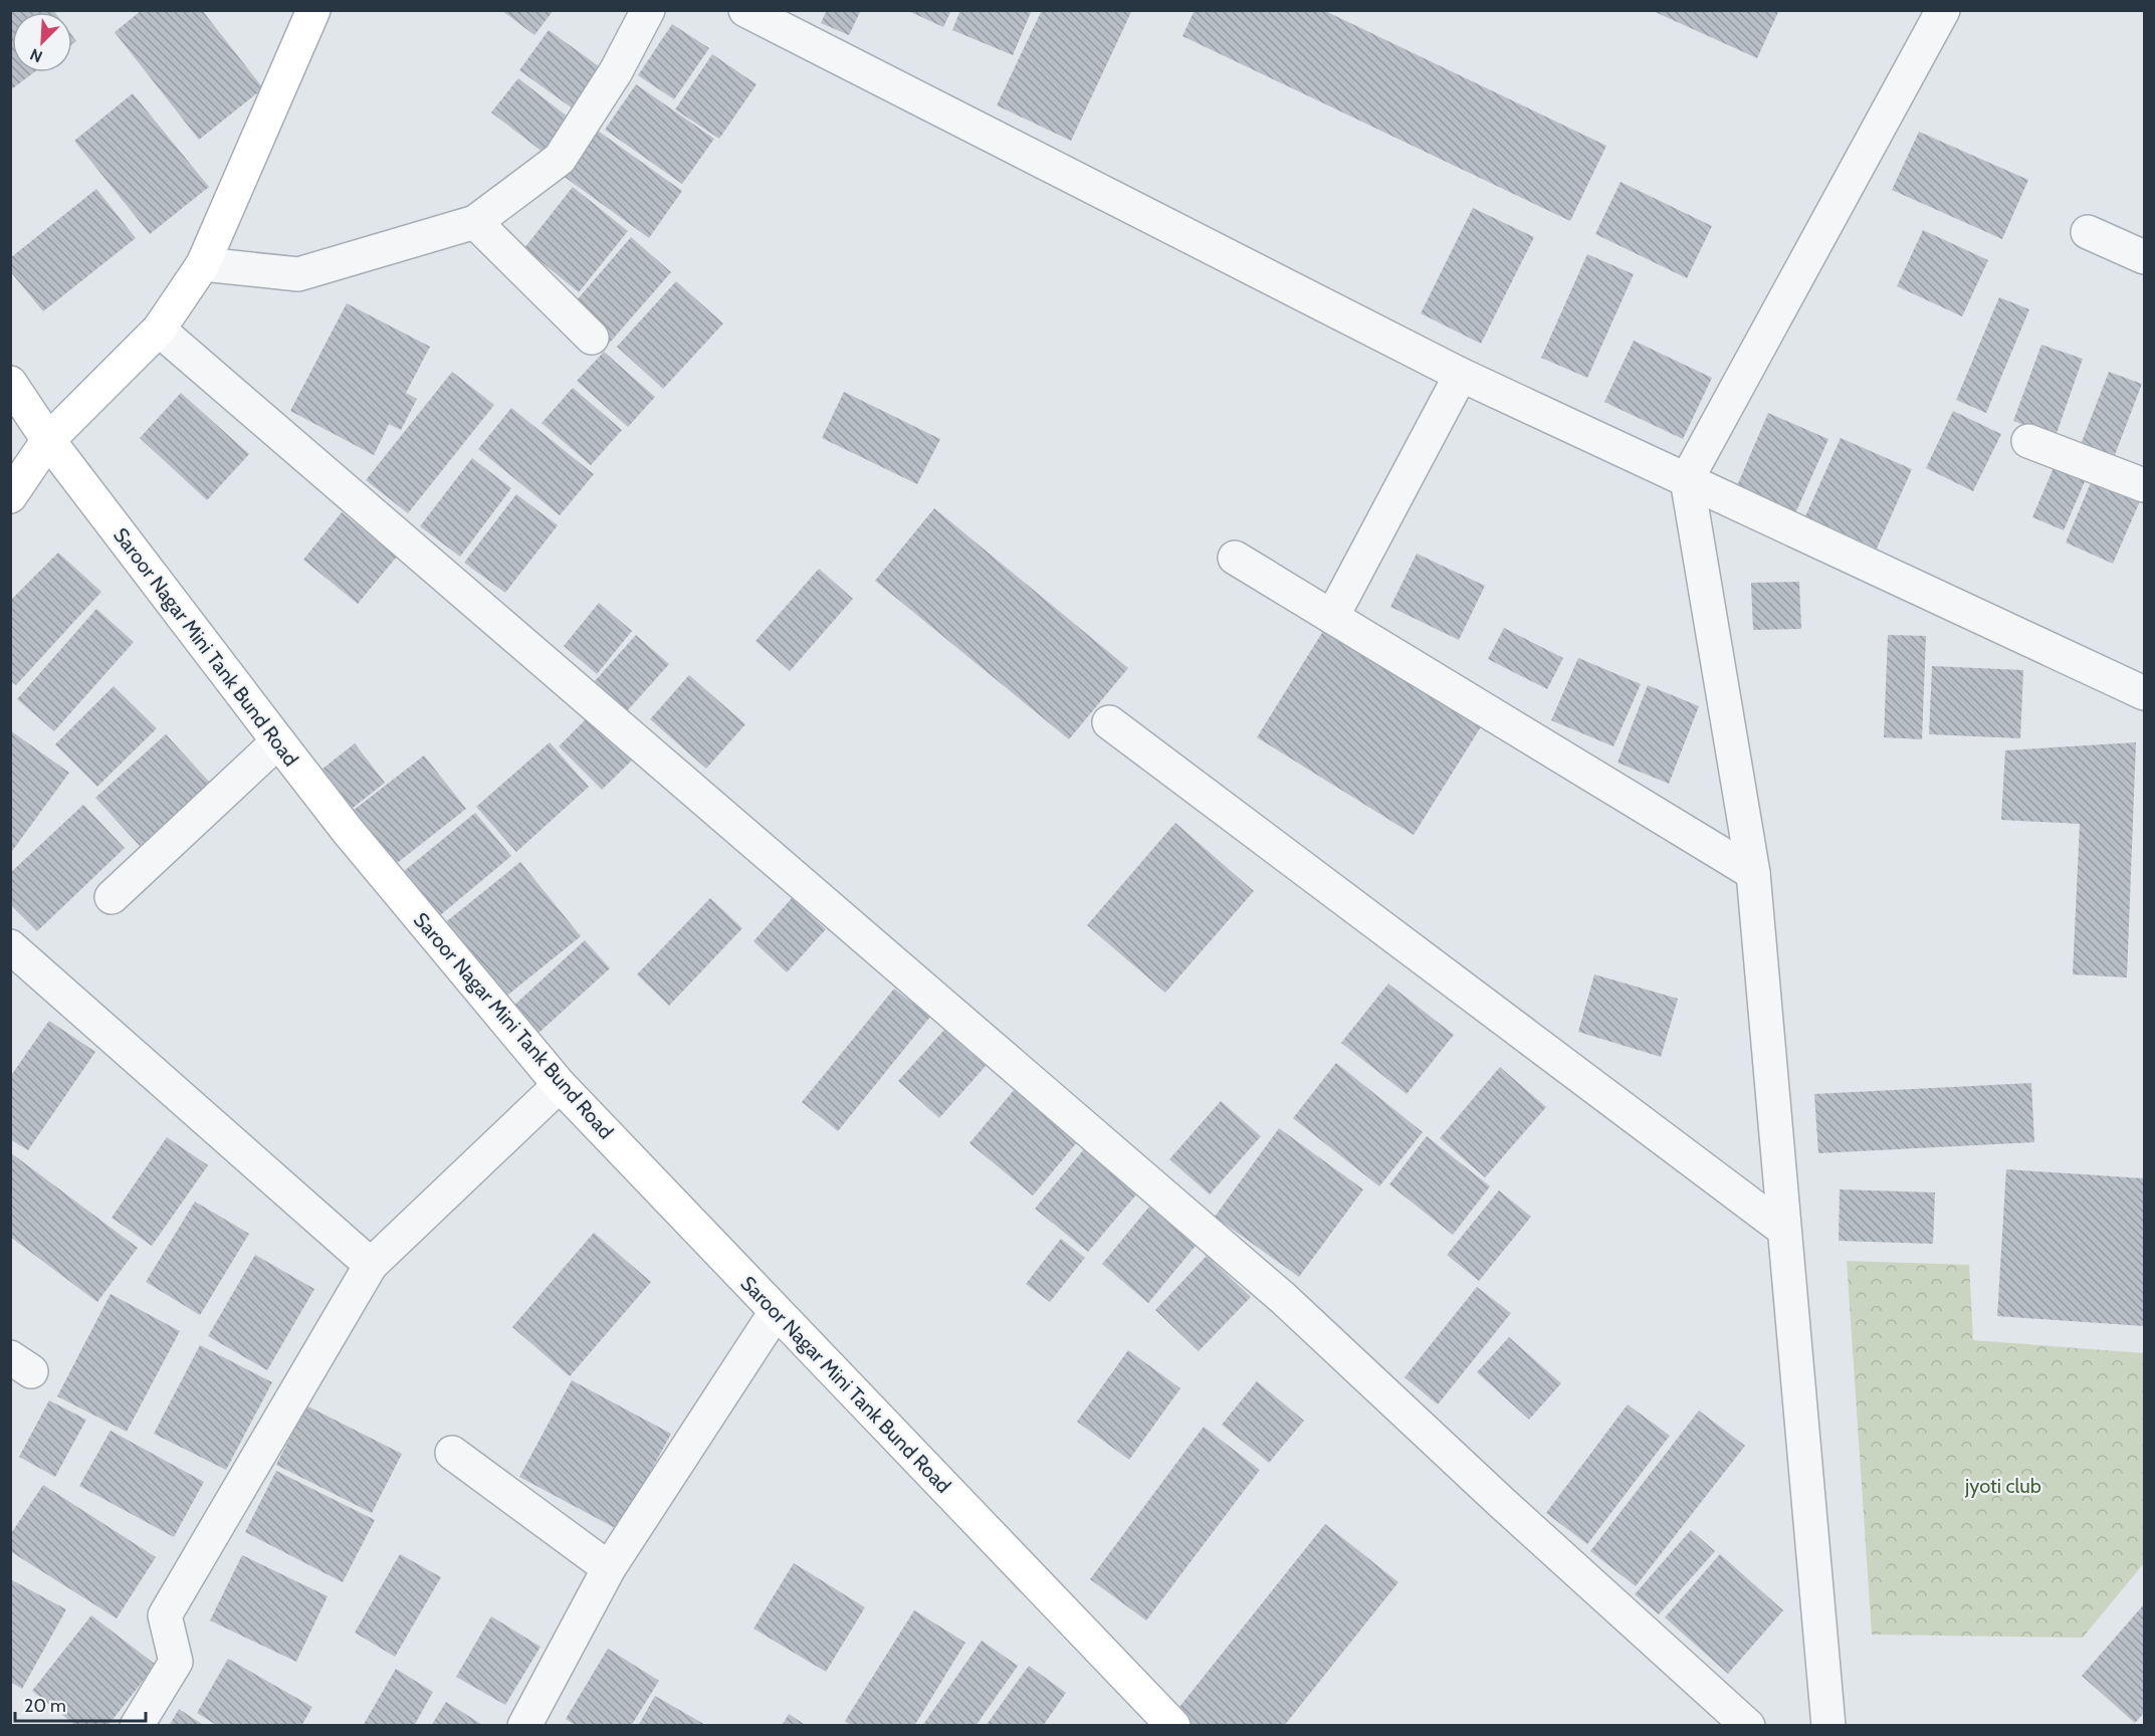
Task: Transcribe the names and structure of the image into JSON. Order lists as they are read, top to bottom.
{
  "streets": {
    "main road": ["Saroor Nagar Mini Tank Bund Road"]
  },
  "parks": ["jyoti club"],
  "scale_bar": "20 m",
  "north": "bottom left"
}
